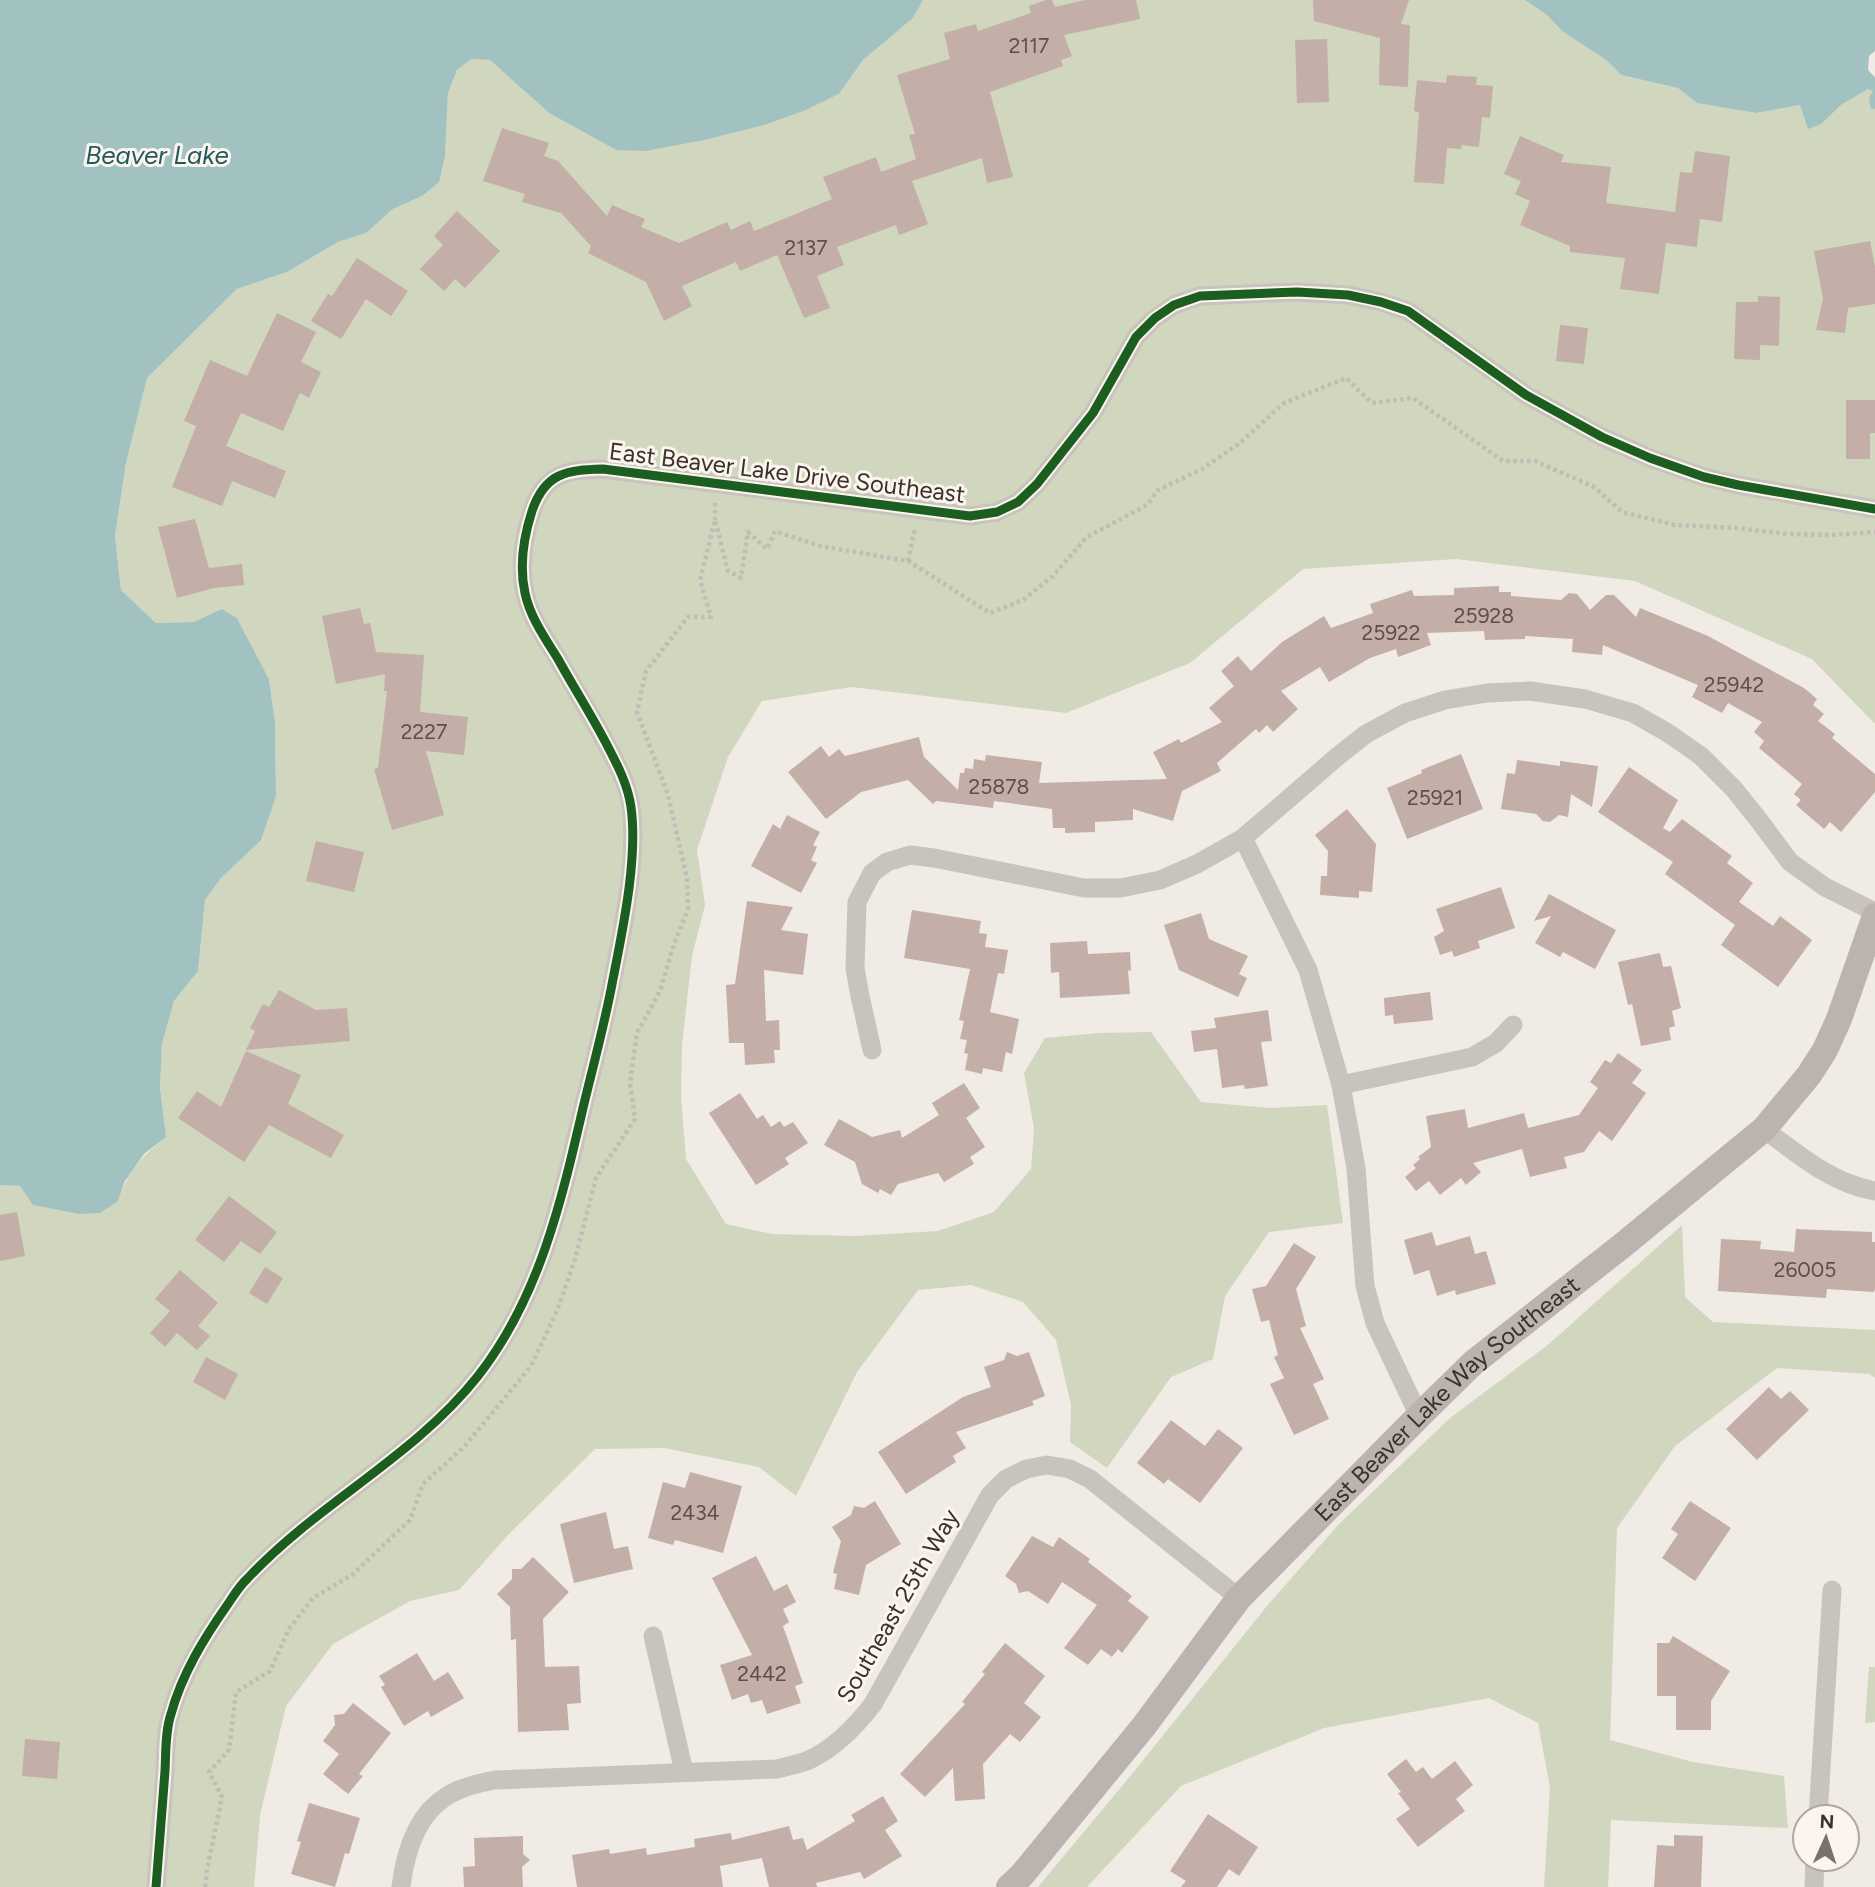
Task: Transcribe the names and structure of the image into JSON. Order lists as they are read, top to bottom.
{
  "streets": {
    "street": ["East Beaver Lake Drive Southeast", "East Beaver Lake Way Southeast", "Southeast 25th Way"]
  },
  "crossings": [
    ["East Beaver Lake Way Southeast", "Southeast 25th Way"]
  ],
  "water": ["Beaver Lake"],
  "house_numbers": [
    "2117",
    "2137",
    "25928",
    "25922",
    "25942",
    "2227",
    "25878",
    "25921",
    "26005",
    "2434",
    "2442"
  ],
  "north": "top"
}
